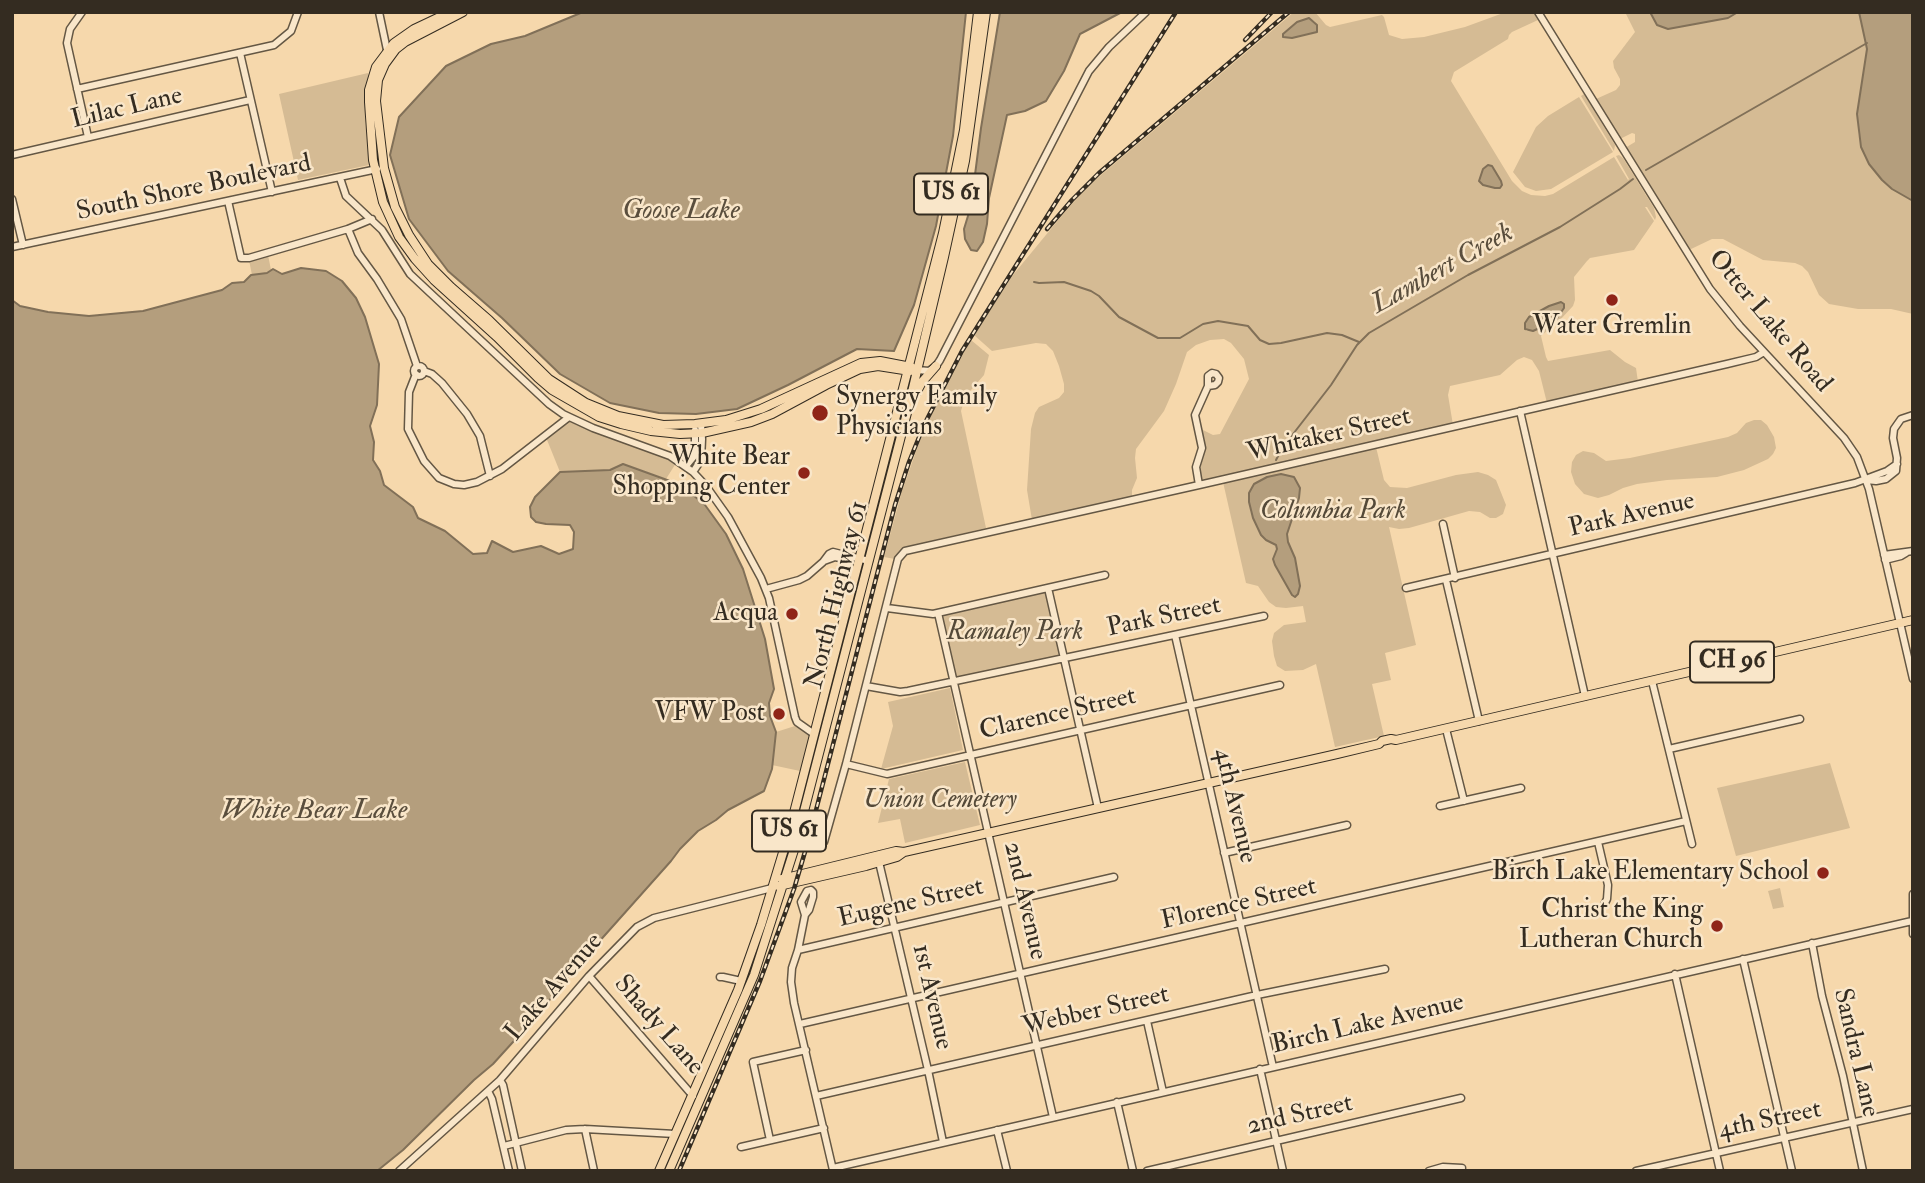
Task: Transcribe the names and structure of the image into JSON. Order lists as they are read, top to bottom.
{
  "streets": {
    "main road": ["US 61", "North Highway 61", "CH 96"],
    "street": [
      "Lilac Lane",
      "South Shore Boulevard",
      "Otter Lake Road",
      "Whitaker Street",
      "Park Avenue",
      "Park Street",
      "Clarence Street",
      "4th Avenue",
      "2nd Avenue",
      "Eugene Street",
      "Florence Street",
      "Lake Avenue",
      "1st Avenue",
      "Webber Street",
      "Birch Lake Avenue",
      "Shady Lane",
      "Sandra Lane",
      "2nd Street",
      "4th Street"
    ]
  },
  "crossings": [
    ["US 61", "North Highway 61"],
    ["Otter Lake Road", "Whitaker Street"],
    ["Otter Lake Road", "Park Avenue"],
    ["Otter Lake Road", "CH 96"],
    ["North Highway 61", "CH 96"],
    ["North Highway 61", "Lake Avenue"],
    ["North Highway 61", "Shady Lane"],
    ["Park Street", "4th Avenue"],
    ["Park Street", "2nd Avenue"],
    ["CH 96", "4th Avenue"],
    ["CH 96", "2nd Avenue"],
    ["CH 96", "Lake Avenue"],
    ["CH 96", "1st Avenue"],
    ["Clarence Street", "4th Avenue"],
    ["Clarence Street", "2nd Avenue"],
    ["4th Avenue", "Florence Street"],
    ["4th Avenue", "Webber Street"],
    ["4th Avenue", "Birch Lake Avenue"],
    ["2nd Avenue", "Eugene Street"],
    ["2nd Avenue", "Florence Street"],
    ["2nd Avenue", "Webber Street"],
    ["2nd Avenue", "Birch Lake Avenue"],
    ["Eugene Street", "1st Avenue"],
    ["Florence Street", "1st Avenue"],
    ["Lake Avenue", "Shady Lane"],
    ["1st Avenue", "Webber Street"],
    ["1st Avenue", "Birch Lake Avenue"],
    ["Birch Lake Avenue", "Sandra Lane"],
    ["Sandra Lane", "4th Street"]
  ],
  "water": ["Goose Lake", "Lambert Creek", "White Bear Lake"],
  "parks": ["Columbia Park", "Ramaley Park", "Union Cemetery"],
  "places": [
    "Water Gremlin",
    "Synergy Family Physicians",
    "White Bear Shopping Center",
    "Acqua",
    "VFW Post",
    "Birch Lake Elementary School",
    "Christ the King Lutheran Church"
  ]
}
